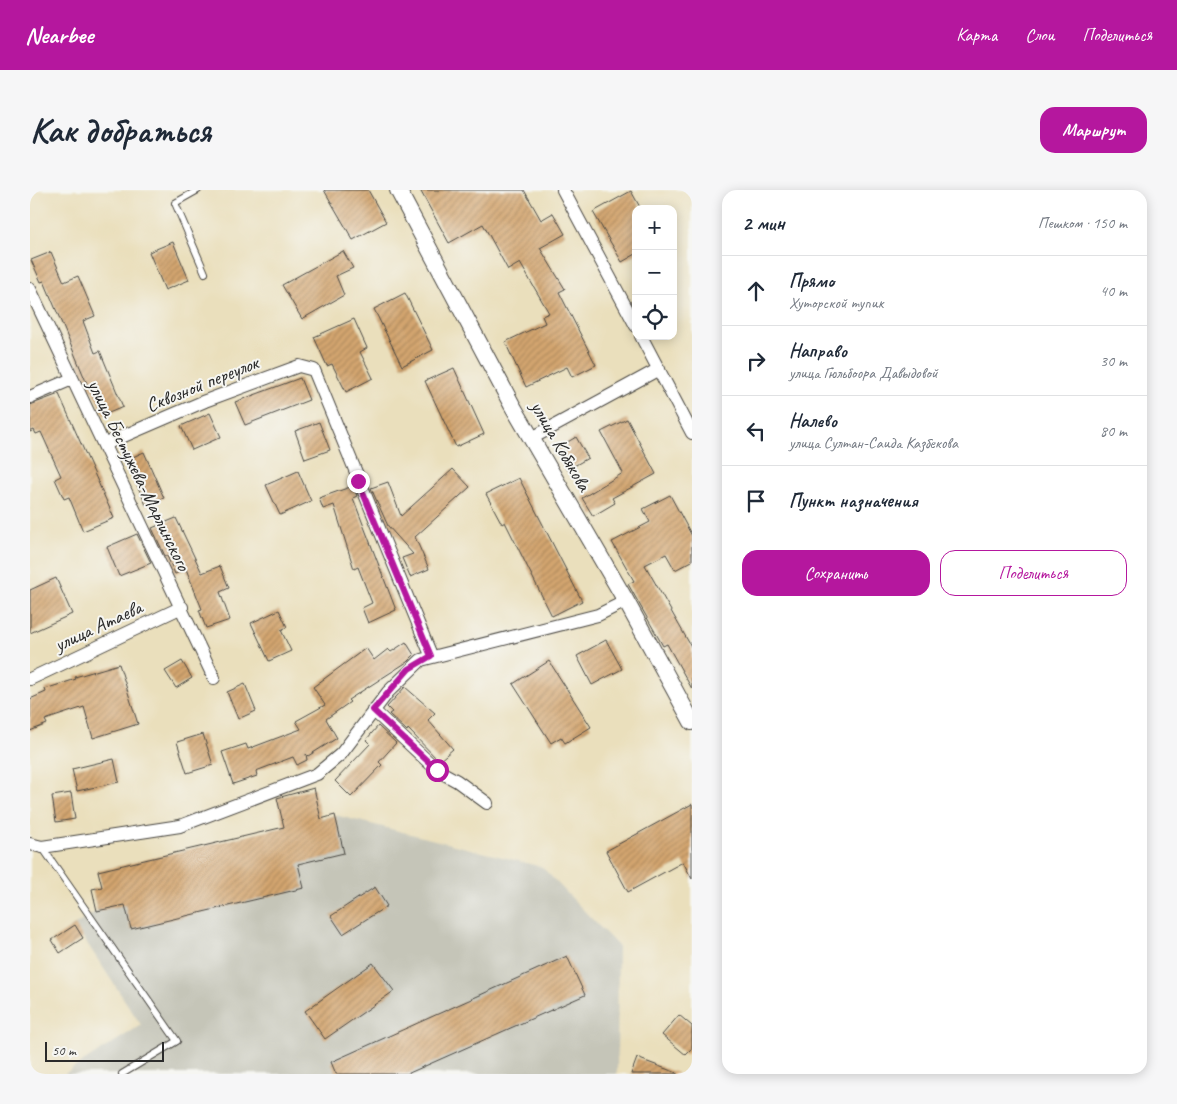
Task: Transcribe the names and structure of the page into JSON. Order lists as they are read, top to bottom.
{
  "streets": {
    "street": [
      "Сквозной переулок",
      "улица Кобякова",
      "улица Бестужева-Марлинского",
      "улица Атаева"
    ]
  },
  "crossings": [
    ["Сквозной переулок", "улица Бестужева-Марлинского"],
    ["улица Бестужева-Марлинского", "улица Атаева"]
  ],
  "scale_bar": "50 m",
  "page": {
    "header": "Nearbee",
    "nav": ["Карта", "Слои", "Поделиться"],
    "buttons": [
      "Маршрут",
      ["Сохранить", "Поделиться"]
    ],
    "title": "Как добраться",
    "heading": ["2 мин", "Пешком · 150 m"],
    "map_buttons": ["+", "−"],
    "list": [
      ["Прямо", "Хуторской тупик", "40 m"],
      ["Направо", "улица Гюльбоора Давыдовой", "30 m"],
      ["Налево", "улица Султан-Саида Казбекова", "80 m"],
      "Пункт назначения"
    ],
    "scale": "50 m"
  }
}
